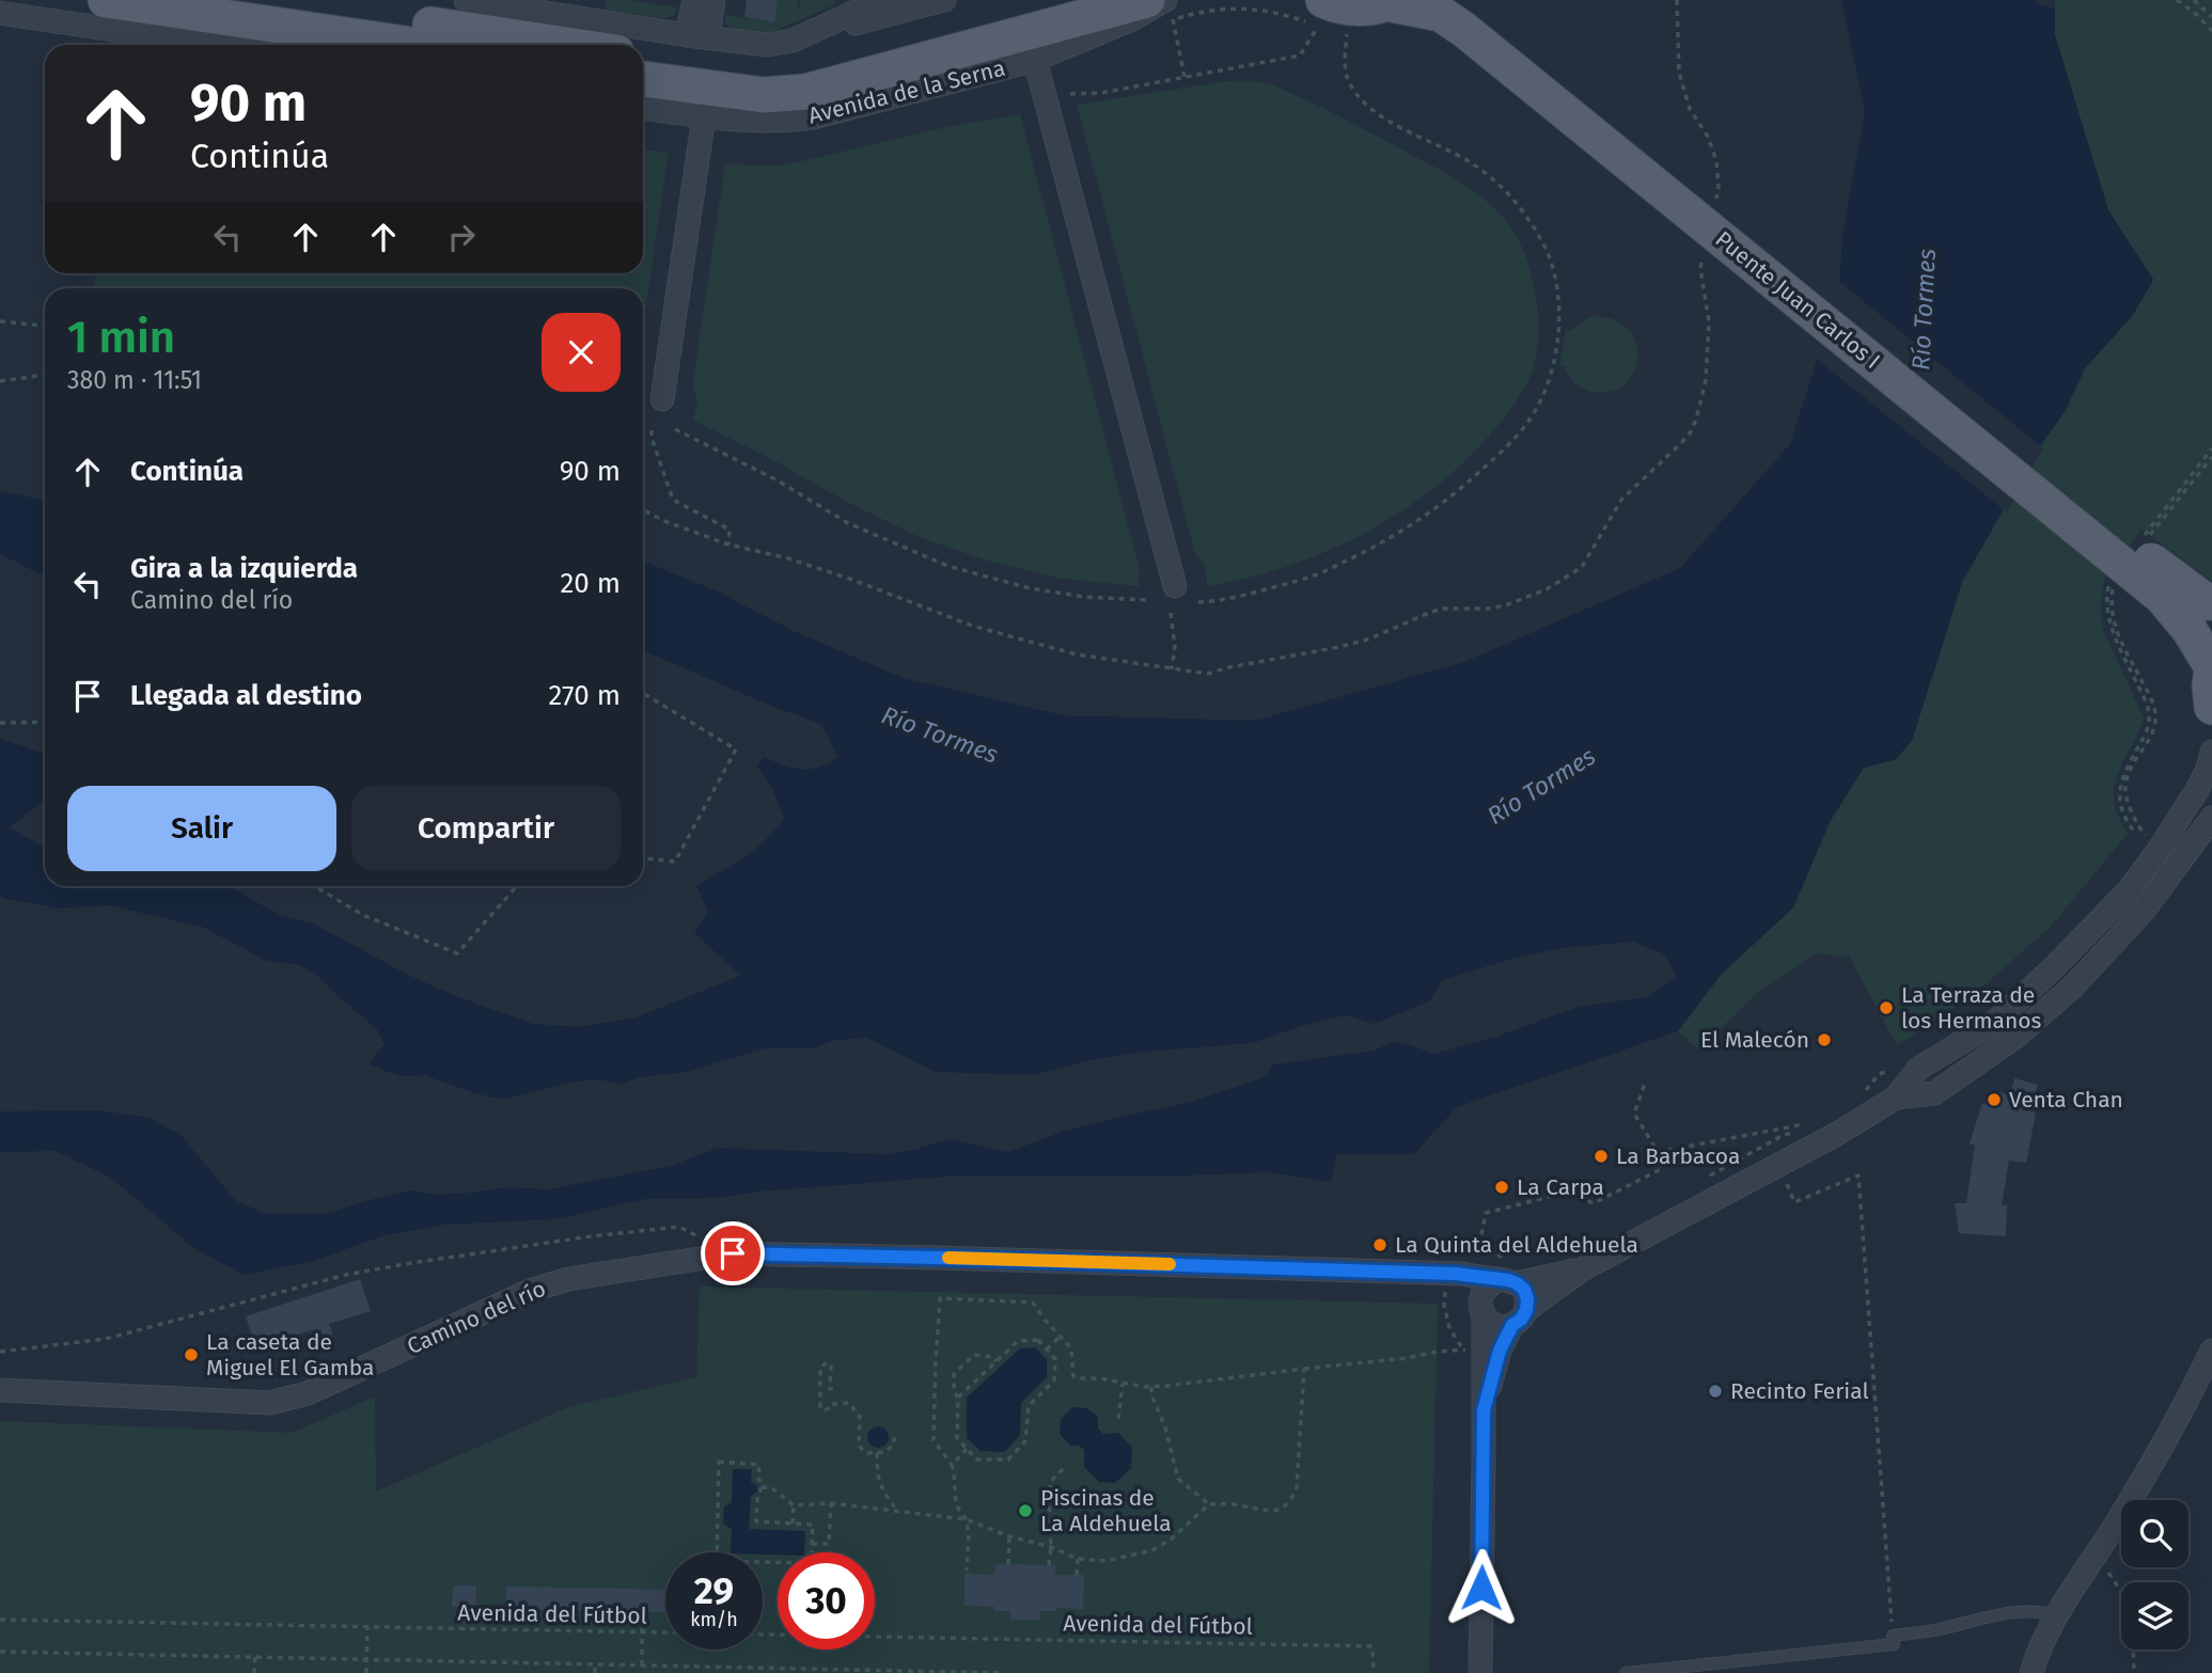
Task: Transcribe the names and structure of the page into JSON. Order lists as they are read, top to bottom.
{
  "streets": {
    "main road": ["Avenida de la Serna", "Puente Juan Carlos I"],
    "street": ["Camino del río"],
    "path": ["Avenida del Fútbol"]
  },
  "water": ["Río Tormes"],
  "places": [
    "La Terraza de los Hermanos",
    "El Malecón",
    "Venta Chan",
    "La Barbacoa",
    "La Carpa",
    "La Quinta del Aldehuela",
    "La caseta de Miguel El Gamba",
    "Recinto Ferial",
    "Piscinas de La Aldehuela"
  ],
  "page": {
    "turn": ["90 m", "Continúa"],
    "heading": ["1 min", "380 m · 11:51"],
    "list": [
      {
        "name": "Continúa",
        "value": "90 m"
      },
      {
        "name": "Gira a la izquierda",
        "note": "Camino del río",
        "value": "20 m"
      },
      {
        "name": "Llegada al destino",
        "value": "270 m"
      }
    ],
    "buttons": ["Salir", "Compartir"],
    "speed": "29 km/h",
    "limit": "30"
  }
}
